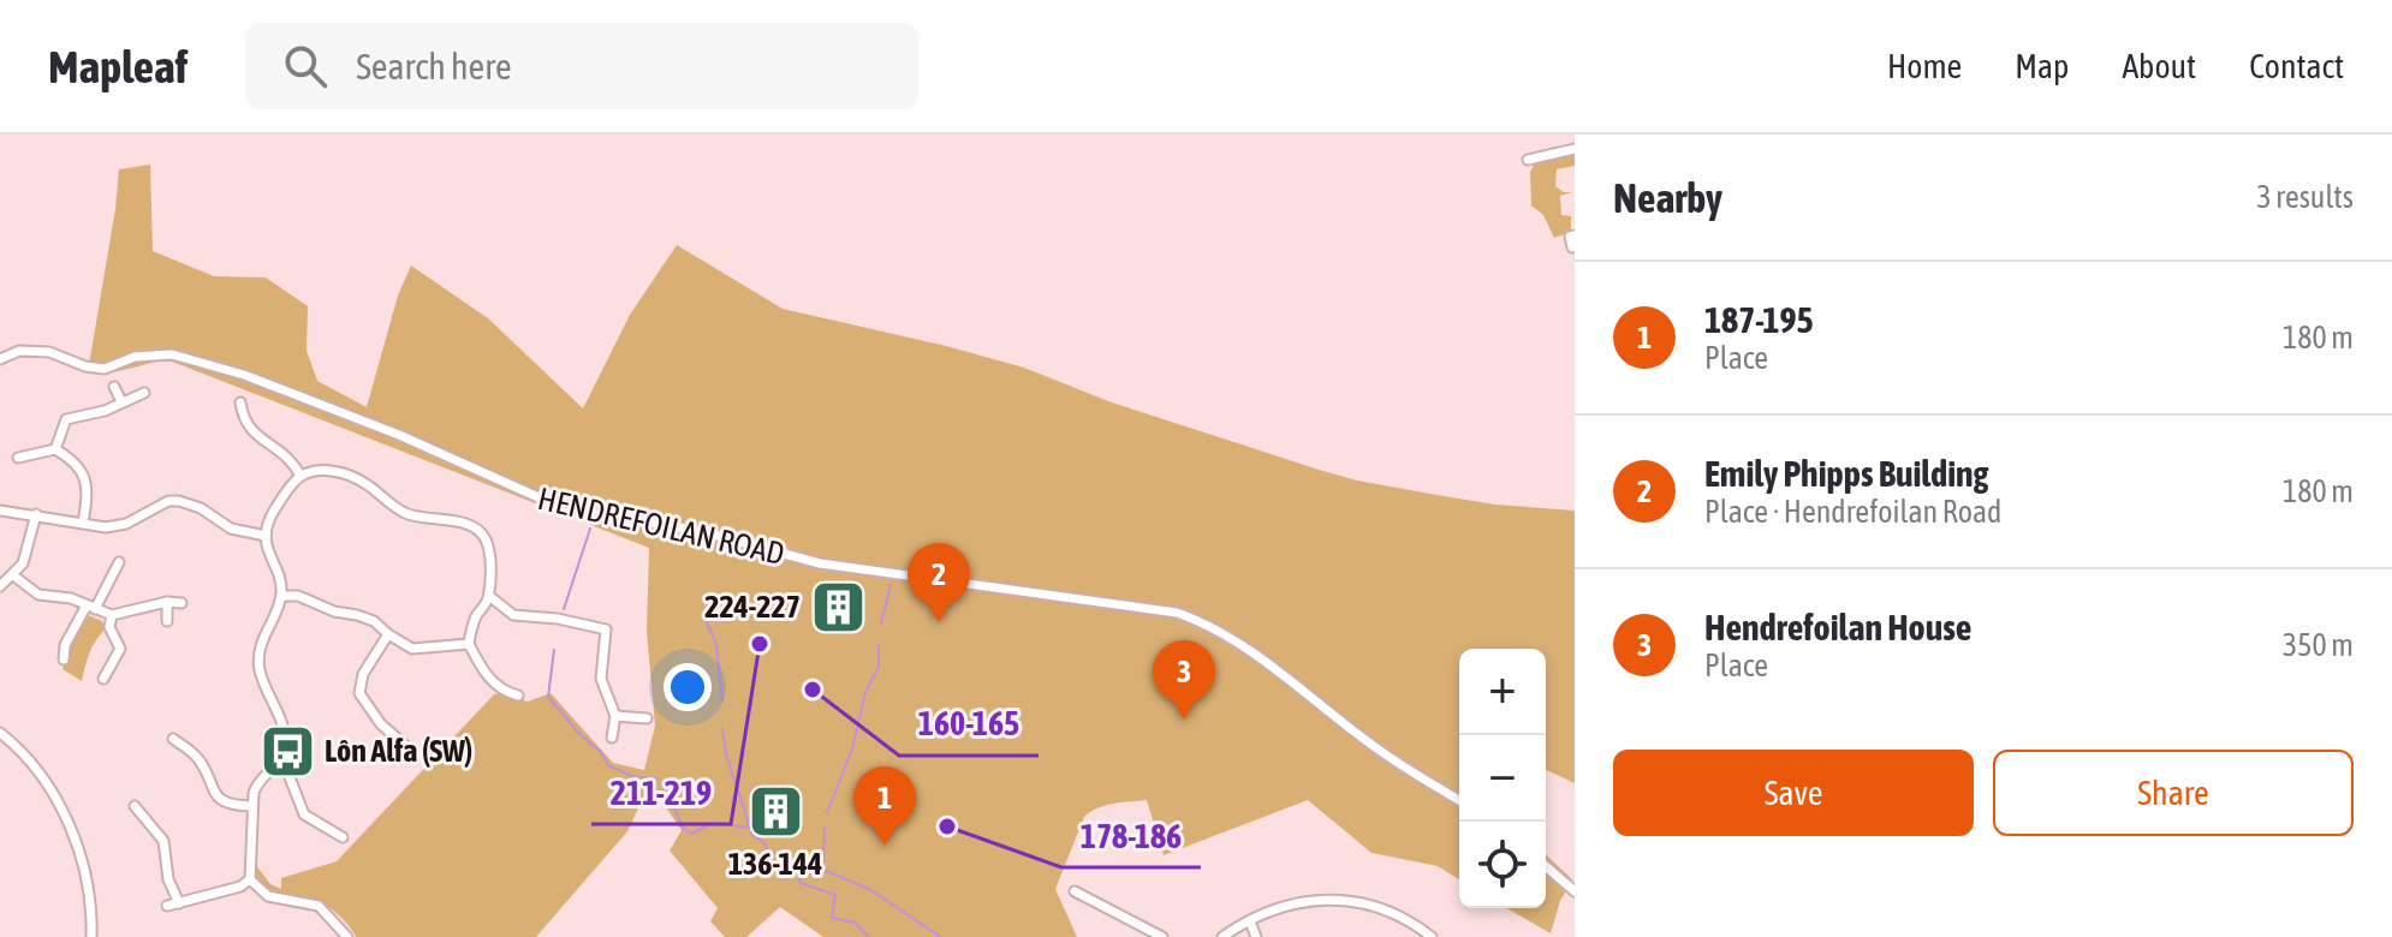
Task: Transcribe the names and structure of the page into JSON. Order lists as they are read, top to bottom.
{
  "streets": {
    "street": ["HENDREFOILAN ROAD"]
  },
  "places": {
    "building": ["224-227", "136-144"],
    "other": ["211-219", "160-165", "178-186"],
    "bus stop": ["Lôn Alfa (SW)"]
  },
  "page": {
    "header": "Mapleaf",
    "search": "Search here",
    "nav": [
      "Home",
      "Map",
      "About",
      "Contact"
    ],
    "heading": ["Nearby", "3 results"],
    "list": [
      {
        "mark": "1",
        "name": "187-195",
        "note": "Place",
        "value": "180 m"
      },
      {
        "mark": "2",
        "name": "Emily Phipps Building",
        "note": "Place · Hendrefoilan Road",
        "value": "180 m"
      },
      {
        "mark": "3",
        "name": "Hendrefoilan House",
        "note": "Place",
        "value": "350 m"
      }
    ],
    "pins": ["2", "3", "1"],
    "map_buttons": ["+", "−"],
    "buttons": ["Save", "Share"]
  }
}
